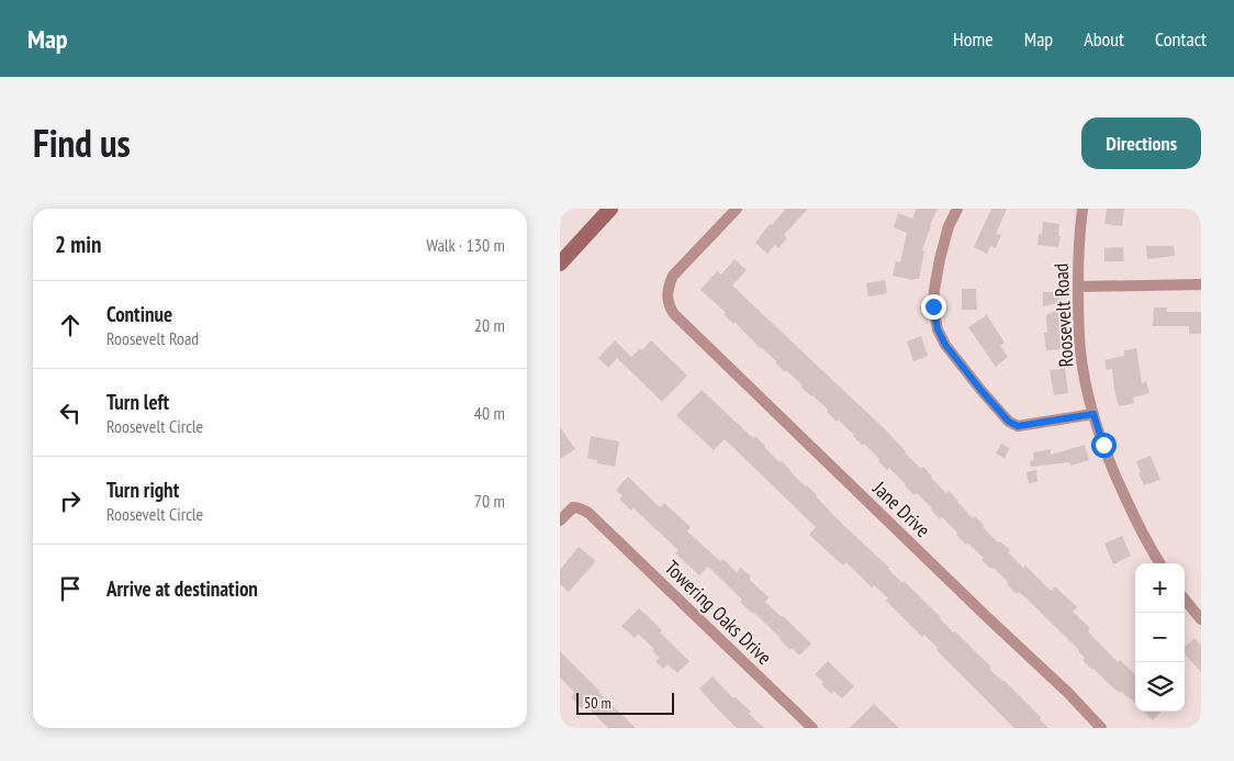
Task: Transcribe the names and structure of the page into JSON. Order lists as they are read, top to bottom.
{
  "streets": {
    "street": ["Roosevelt Road", "Jane Drive", "Towering Oaks Drive"]
  },
  "scale_bar": "50 m",
  "page": {
    "header": "Map",
    "nav": [
      "Home",
      "Map",
      "About",
      "Contact"
    ],
    "title": "Find us",
    "buttons": "Directions",
    "heading": ["2 min", "Walk · 130 m"],
    "list": [
      ["Continue", "Roosevelt Road", "20 m"],
      ["Turn left", "Roosevelt Circle", "40 m"],
      ["Turn right", "Roosevelt Circle", "70 m"],
      "Arrive at destination"
    ],
    "map_buttons": ["+", "−"],
    "scale": "50 m"
  }
}
